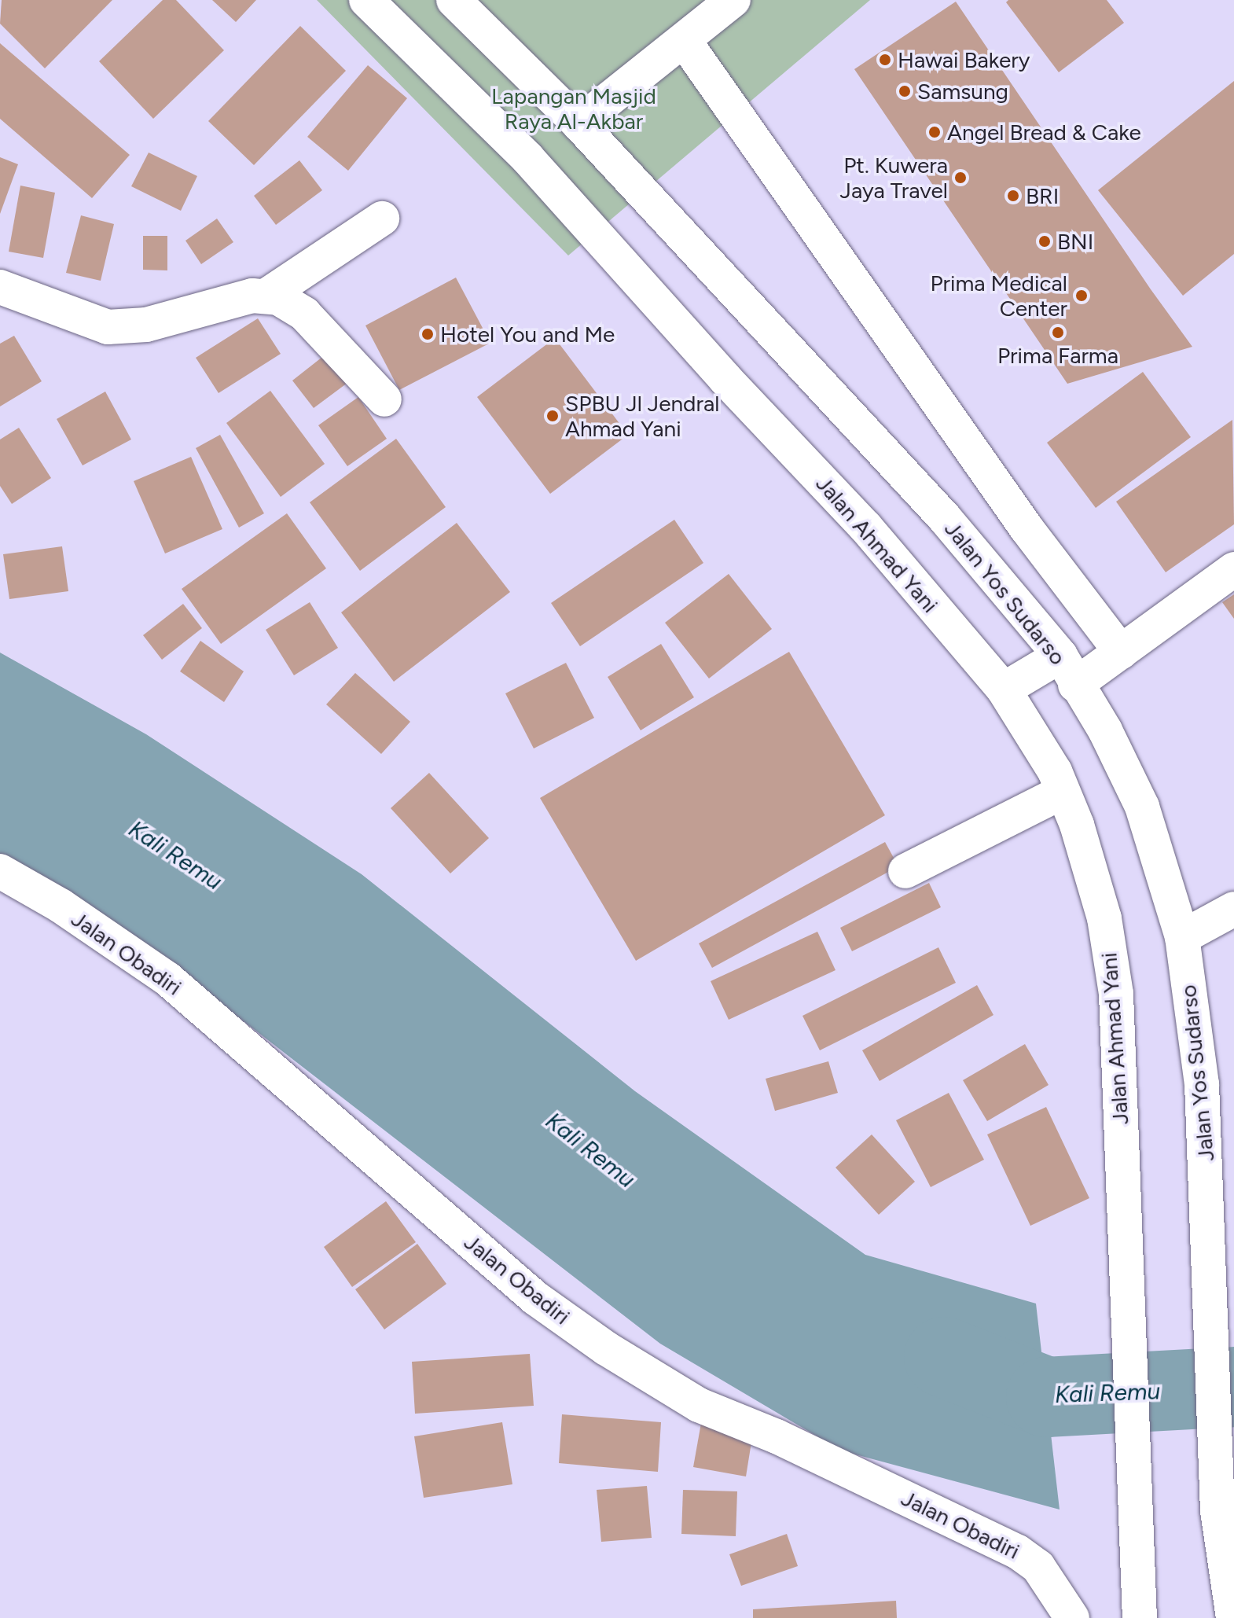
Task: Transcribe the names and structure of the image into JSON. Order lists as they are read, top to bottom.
{
  "streets": {
    "main road": ["Jalan Ahmad Yani", "Jalan Yos Sudarso", "Jalan Obadiri"]
  },
  "water": ["Kali Remu"],
  "parks": ["Lapangan Masjid Raya Al-Akbar"],
  "places": [
    "Hawai Bakery",
    "Samsung",
    "Angel Bread & Cake",
    "Pt. Kuwera Jaya Travel",
    "BRI",
    "BNI",
    "Prima Medical Center",
    "Prima Farma",
    "Hotel You and Me",
    "SPBU Jl Jendral Ahmad Yani"
  ]
}
